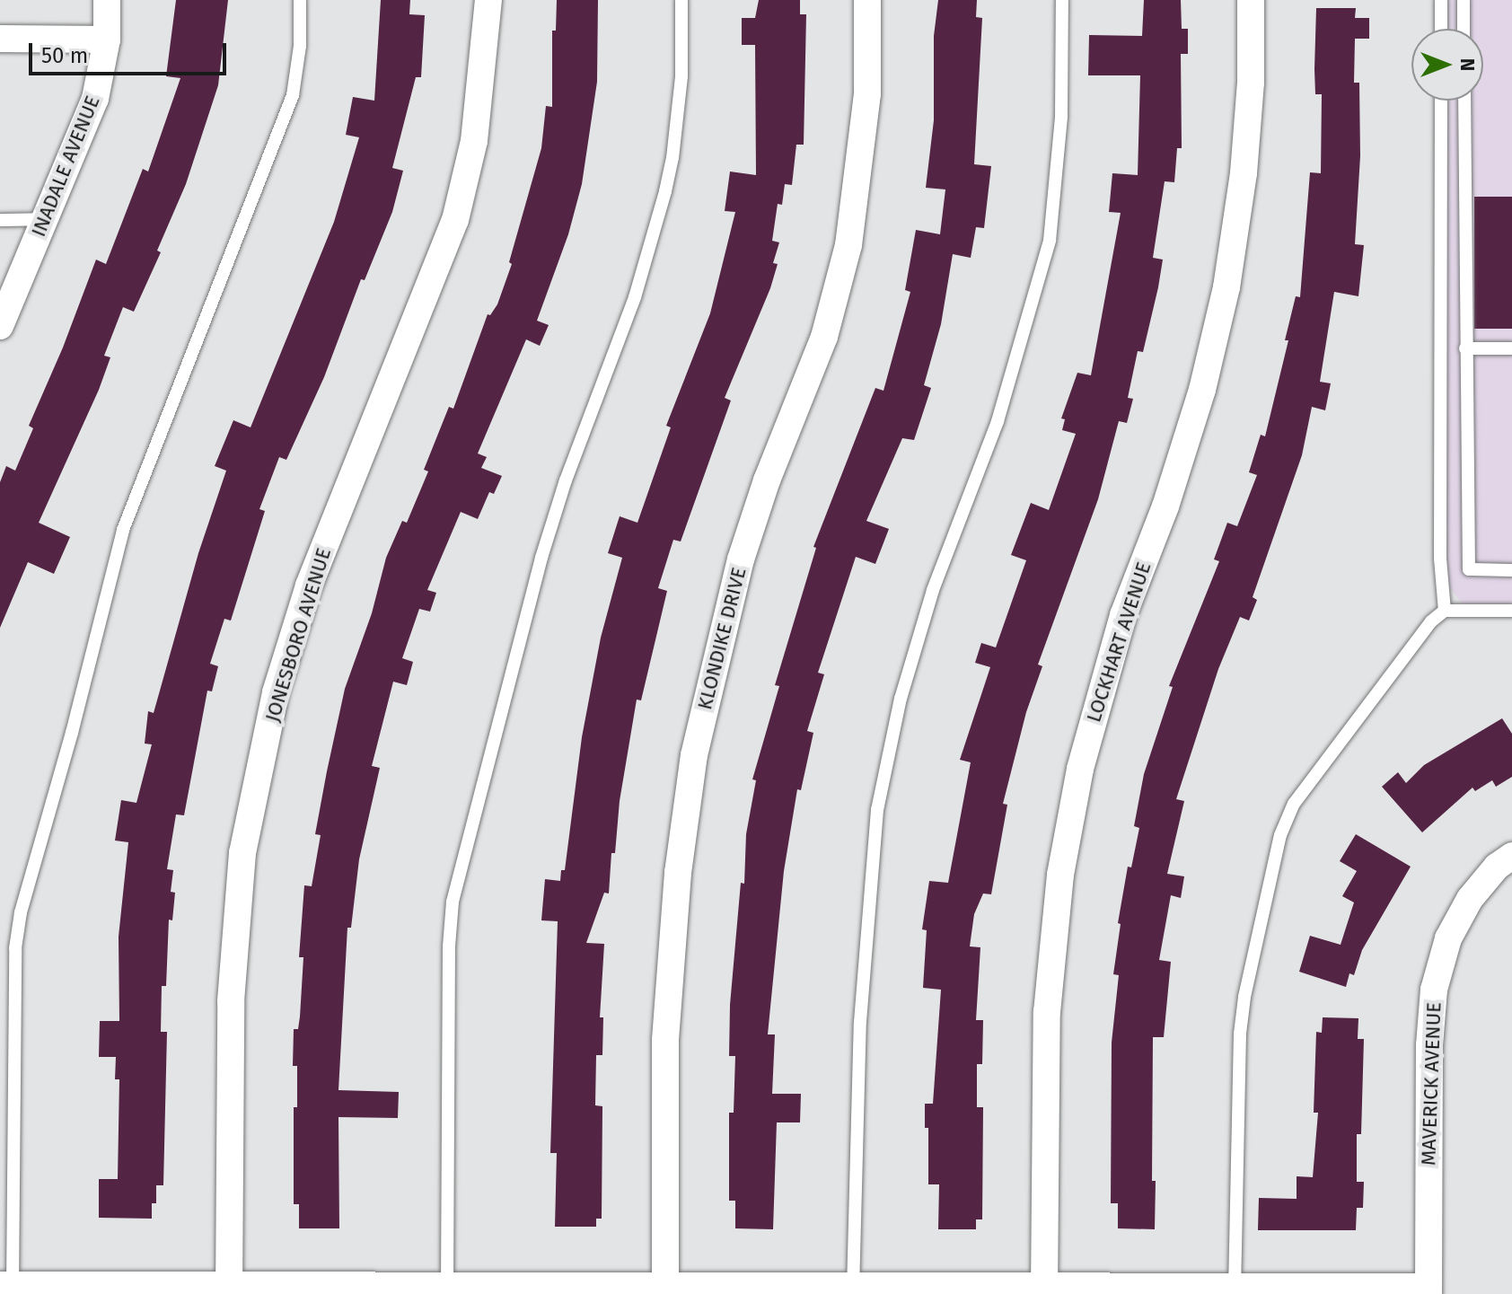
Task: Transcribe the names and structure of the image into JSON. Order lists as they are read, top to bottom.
{
  "streets": {
    "street": [
      "INADALE AVENUE",
      "JONESBORO AVENUE",
      "KLONDIKE DRIVE",
      "LOCKHART AVENUE",
      "MAVERICK AVENUE"
    ]
  },
  "scale_bar": "50 m",
  "north": "right"
}
